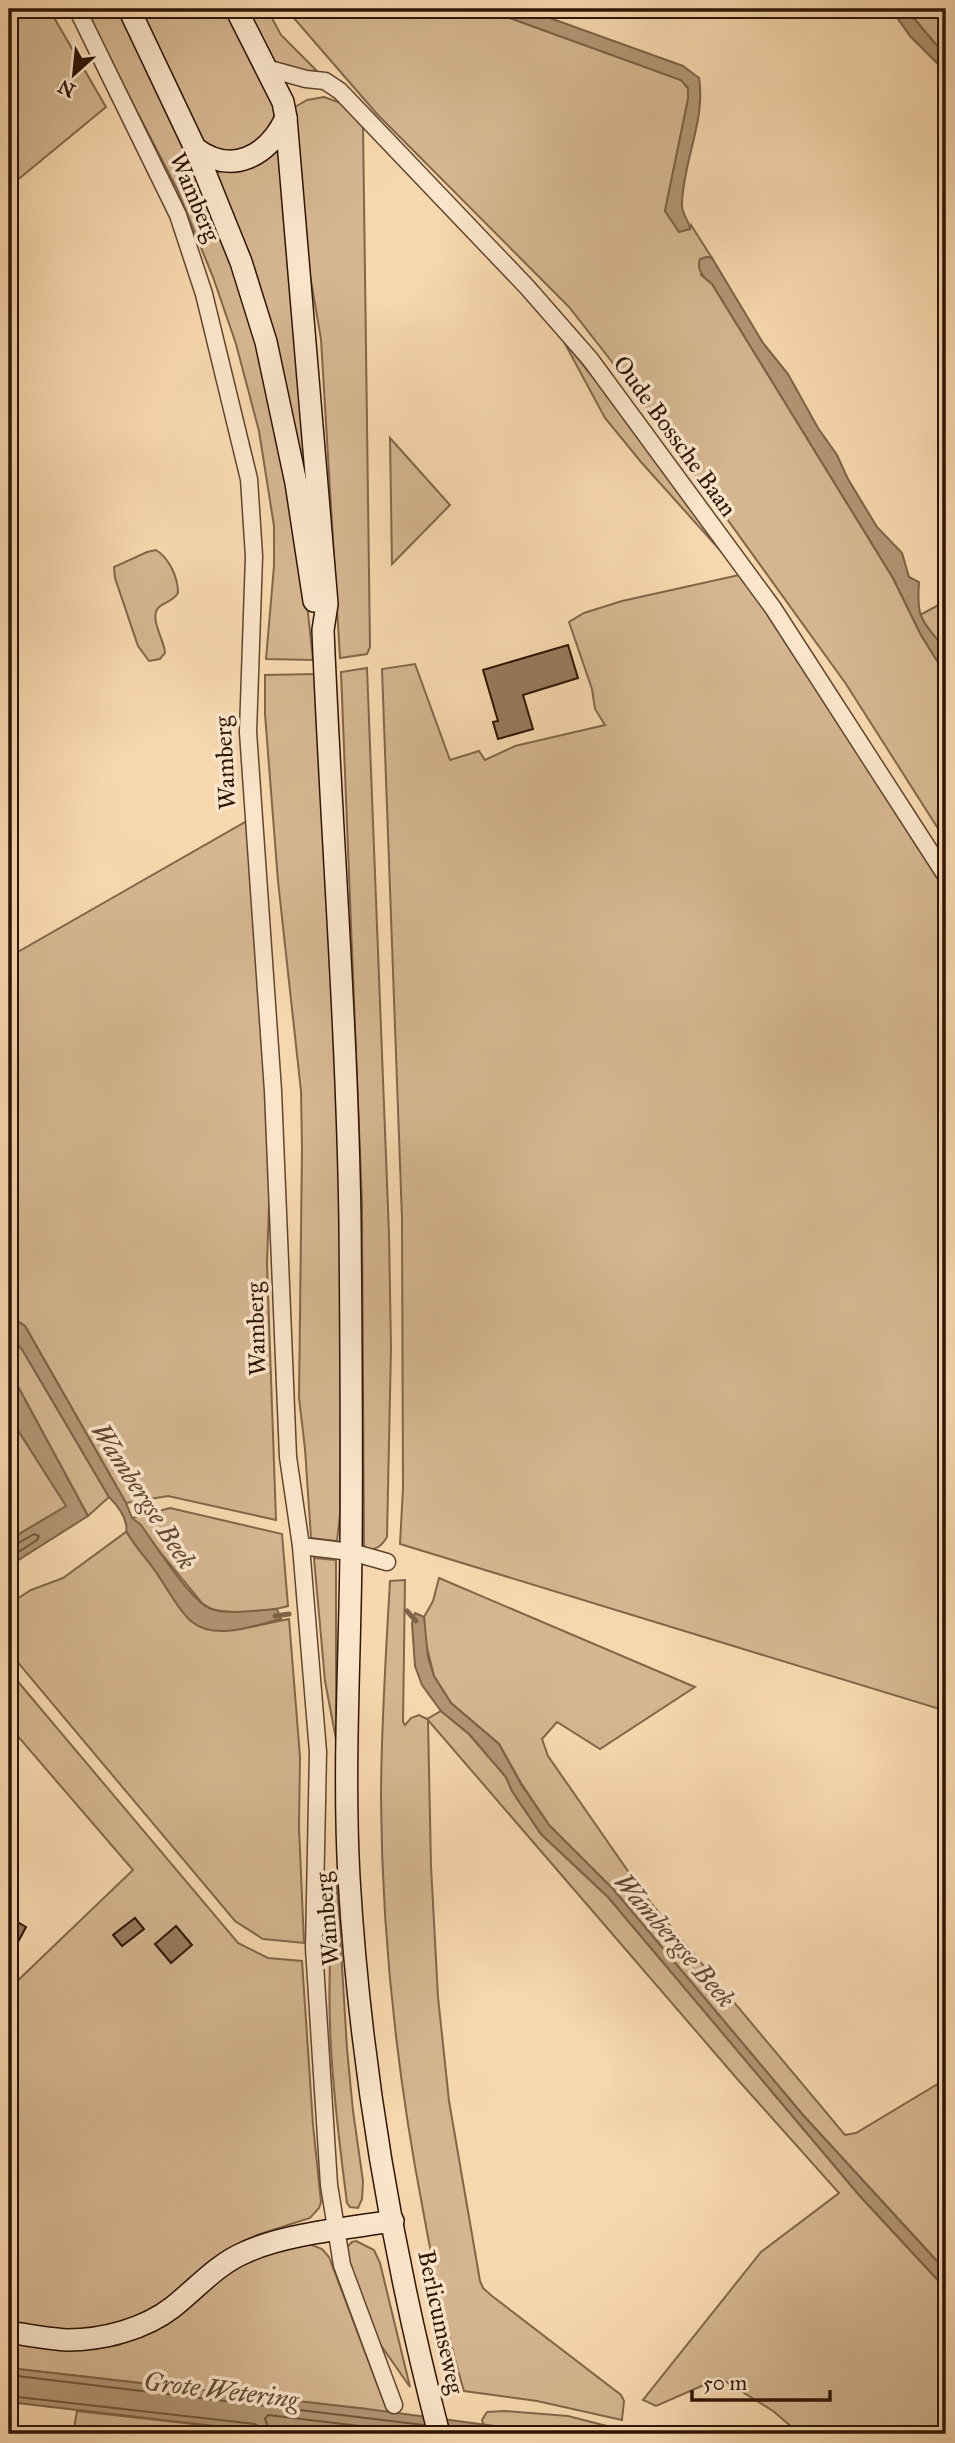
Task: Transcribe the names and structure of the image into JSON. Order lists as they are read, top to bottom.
{
  "streets": {
    "main road": ["Wamberg", "Berlicumseweg"],
    "street": ["Oude Bossche Baan"]
  },
  "crossings": [
    ["Wamberg", "Oude Bossche Baan"],
    ["Wamberg", "Berlicumseweg"]
  ],
  "water": ["Wambergse Beek", "Grote Wetering"],
  "scale_bar": "50 m",
  "north": "bottom left"
}
